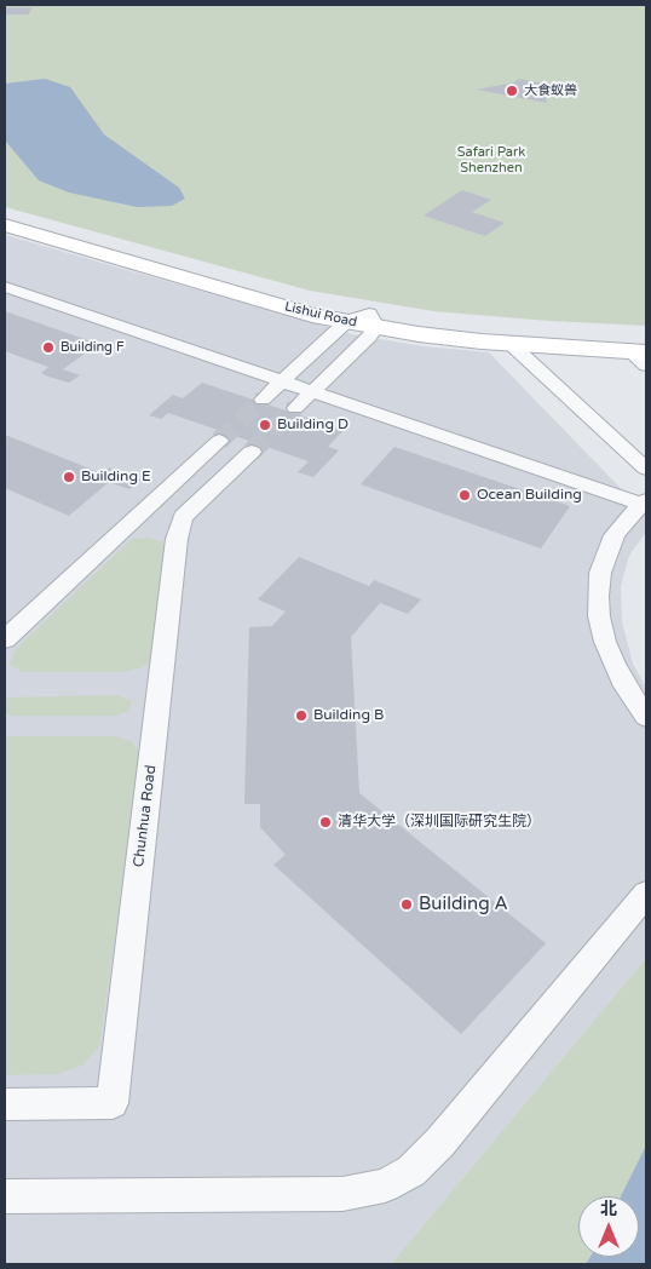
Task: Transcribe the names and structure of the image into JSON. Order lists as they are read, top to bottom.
{
  "streets": {
    "main road": ["Lishui Road"],
    "street": ["Chunhua Road"]
  },
  "parks": ["Safari Park Shenzhen"],
  "places": [
    "大食蚁兽",
    "Building F",
    "Building D",
    "Building E",
    "Ocean Building",
    "Building B",
    "清华大学（深圳国际研究生院）",
    "Building A"
  ],
  "north": "top"
}
